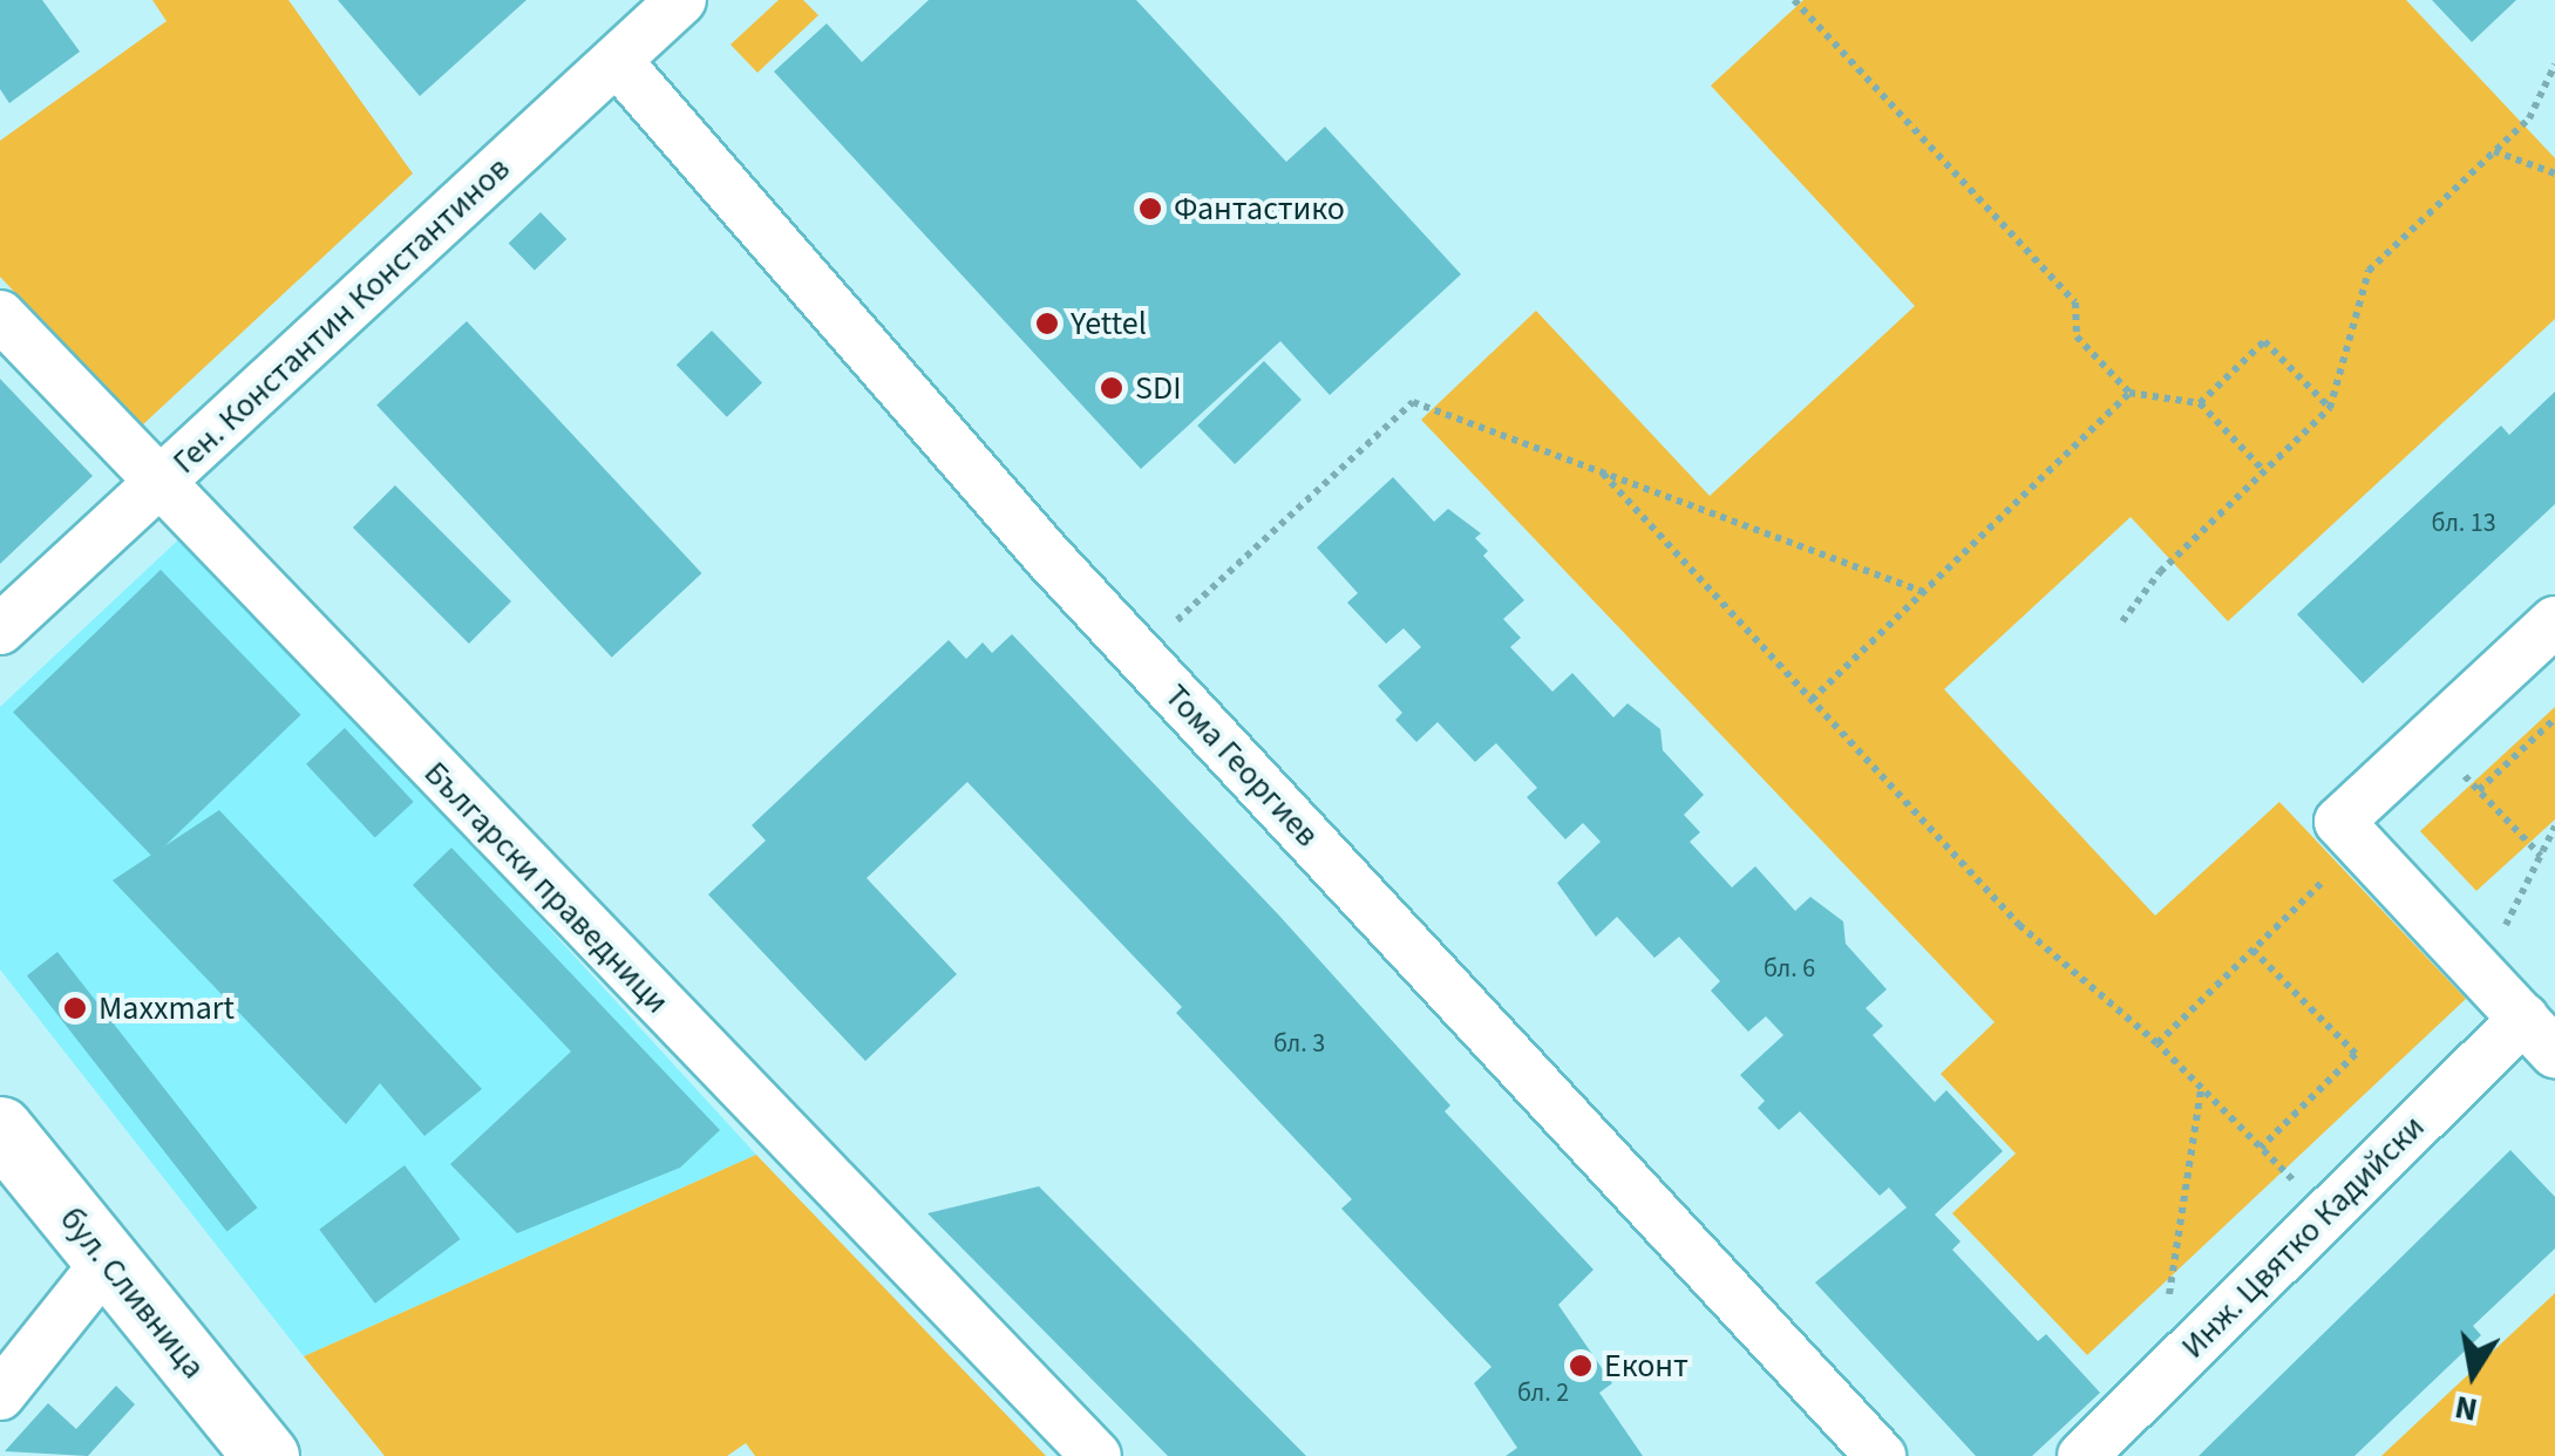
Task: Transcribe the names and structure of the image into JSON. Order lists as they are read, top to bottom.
{
  "streets": {
    "main road": ["бул. Сливница"],
    "street": [
      "Ген. Константин Константинов",
      "Тома Георгиев",
      "Български праведници",
      "Инж. Цвятко Кадийски"
    ]
  },
  "crossings": [
    ["Ген. Константин Константинов", "Тома Георгиев"],
    ["Ген. Константин Константинов", "Български праведници"]
  ],
  "places": [
    "Фантастико",
    "Yettel",
    "SDI",
    "Maxxmart",
    "Еконт"
  ],
  "house_numbers": [
    "бл. 13",
    "бл. 6",
    "бл. 3",
    "бл. 2"
  ],
  "north": "bottom"
}
